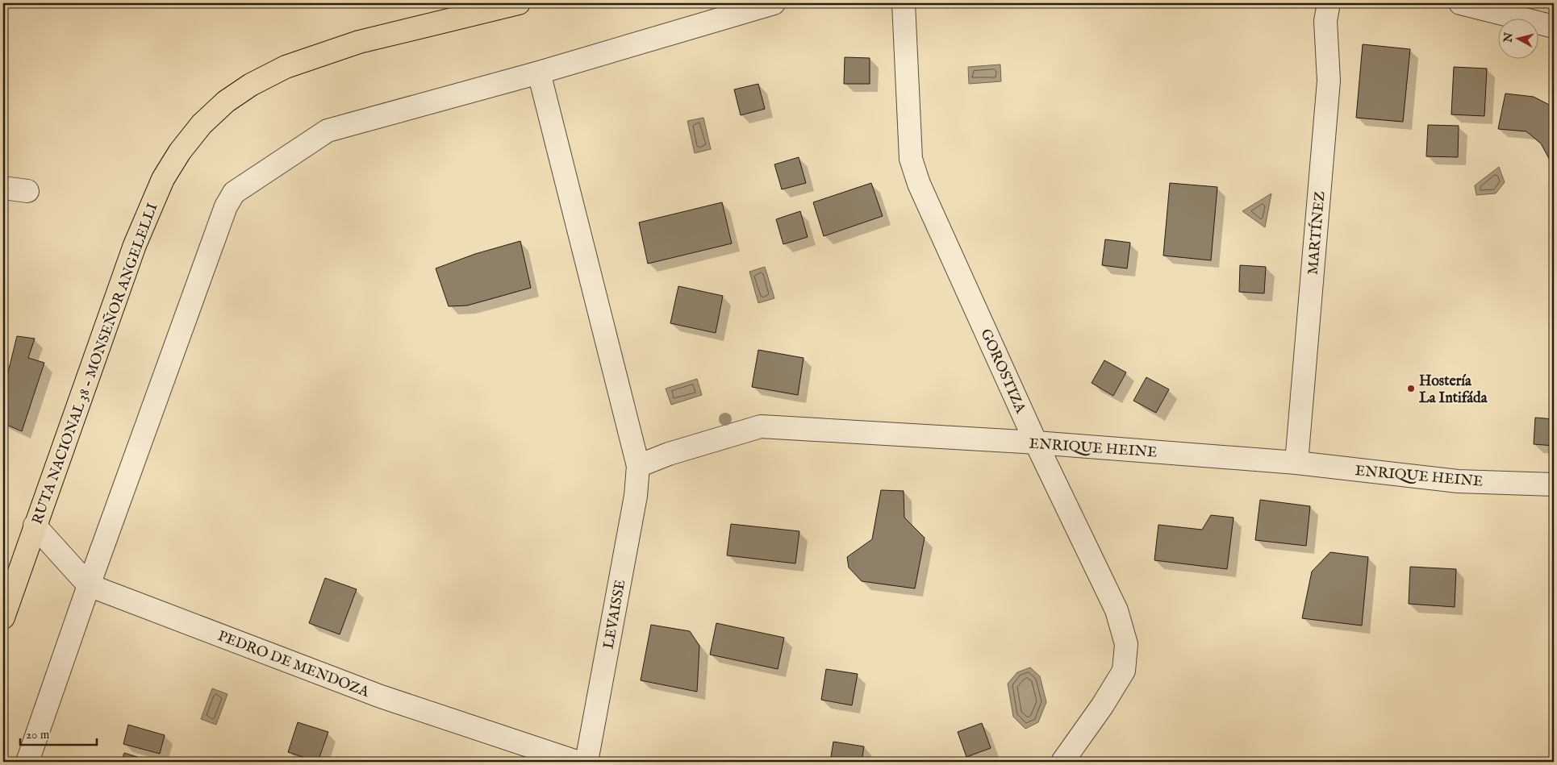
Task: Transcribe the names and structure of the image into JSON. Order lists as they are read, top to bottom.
{
  "streets": {
    "main road": ["RUTA NACIONAL 38 - MONSEÑOR ANGELELLI"],
    "street": [
      "MARTÍNEZ",
      "GOROSTIZA",
      "ENRIQUE HEINE",
      "LEVAISSE",
      "PEDRO DE MENDOZA"
    ]
  },
  "crossings": [
    ["MARTÍNEZ", "ENRIQUE HEINE"],
    ["RUTA NACIONAL 38 - MONSEÑOR ANGELELLI", "PEDRO DE MENDOZA"],
    ["GOROSTIZA", "ENRIQUE HEINE"],
    ["ENRIQUE HEINE", "LEVAISSE"]
  ],
  "places": ["Hostería La Intifáda"],
  "scale_bar": "20 m",
  "north": "left"
}
